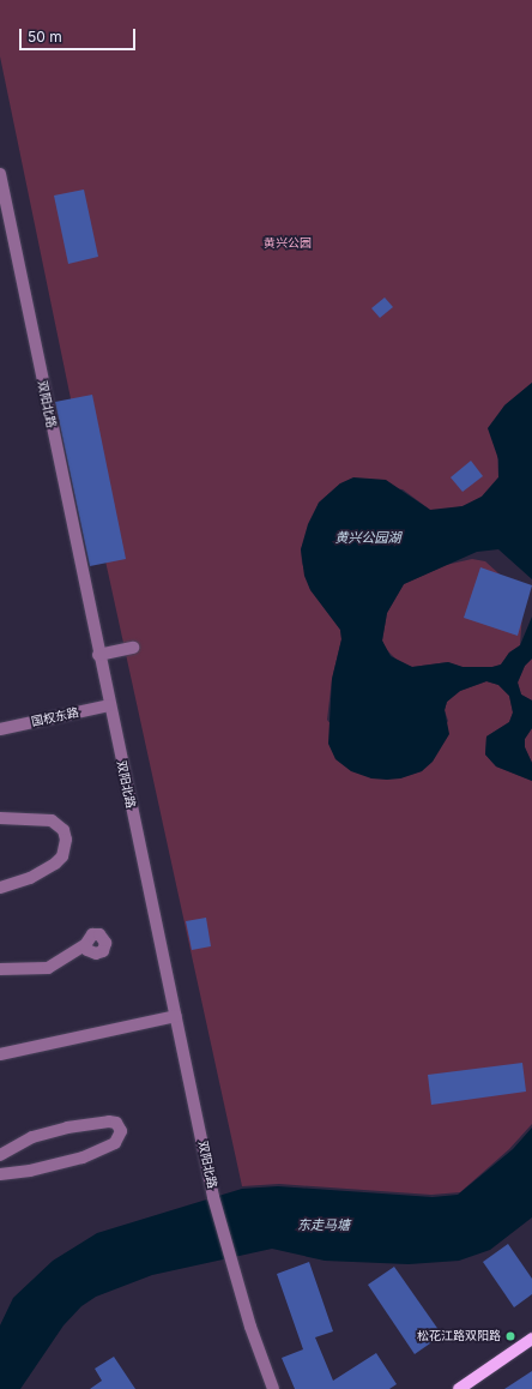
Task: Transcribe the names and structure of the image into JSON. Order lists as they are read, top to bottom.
{
  "streets": {
    "street": ["双阳北路", "国权东路"]
  },
  "crossings": [
    ["双阳北路", "国权东路"]
  ],
  "water": ["黄兴公园湖", "东走马塘"],
  "parks": ["黄兴公园"],
  "places": ["松花江路双阳路"],
  "scale_bar": "50 m"
}
